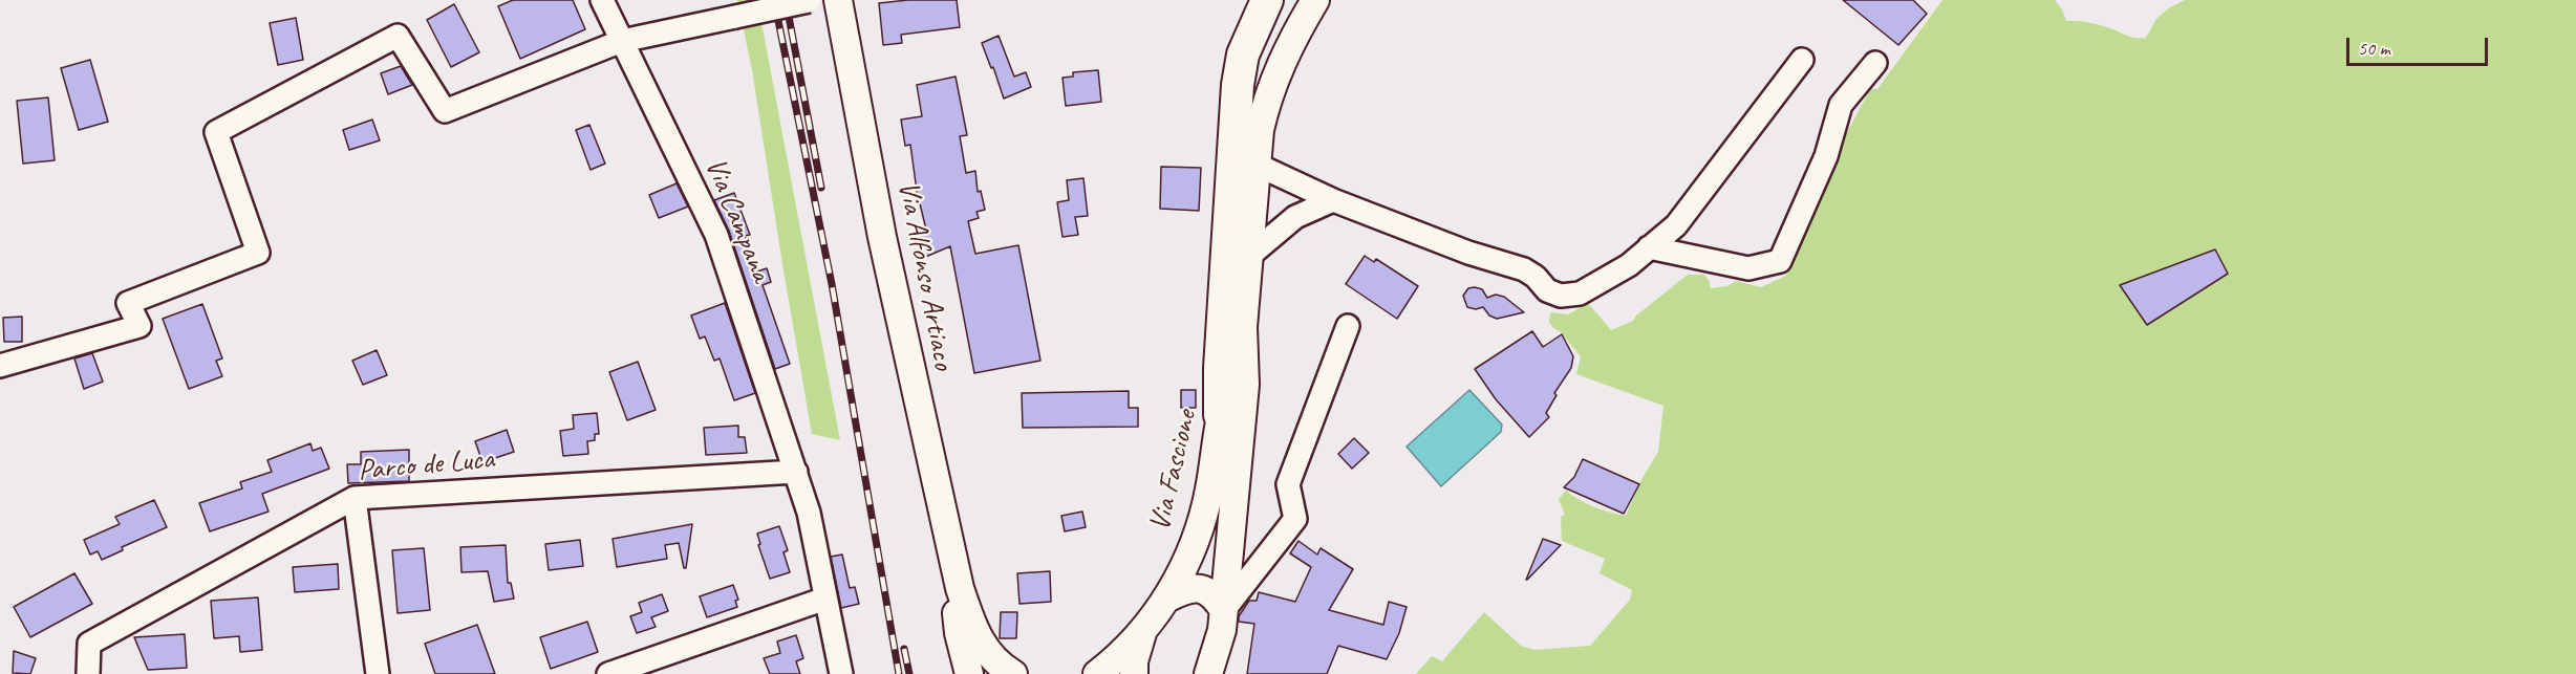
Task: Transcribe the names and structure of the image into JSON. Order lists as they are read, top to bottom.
{
  "streets": {
    "main road": ["Via Alfonso Artiaco", "Via Fascione"],
    "street": ["Via Campana", "Parco de Luca"]
  },
  "crossings": [
    ["Via Campana", "Parco de Luca"]
  ],
  "scale_bar": "50 m"
}
